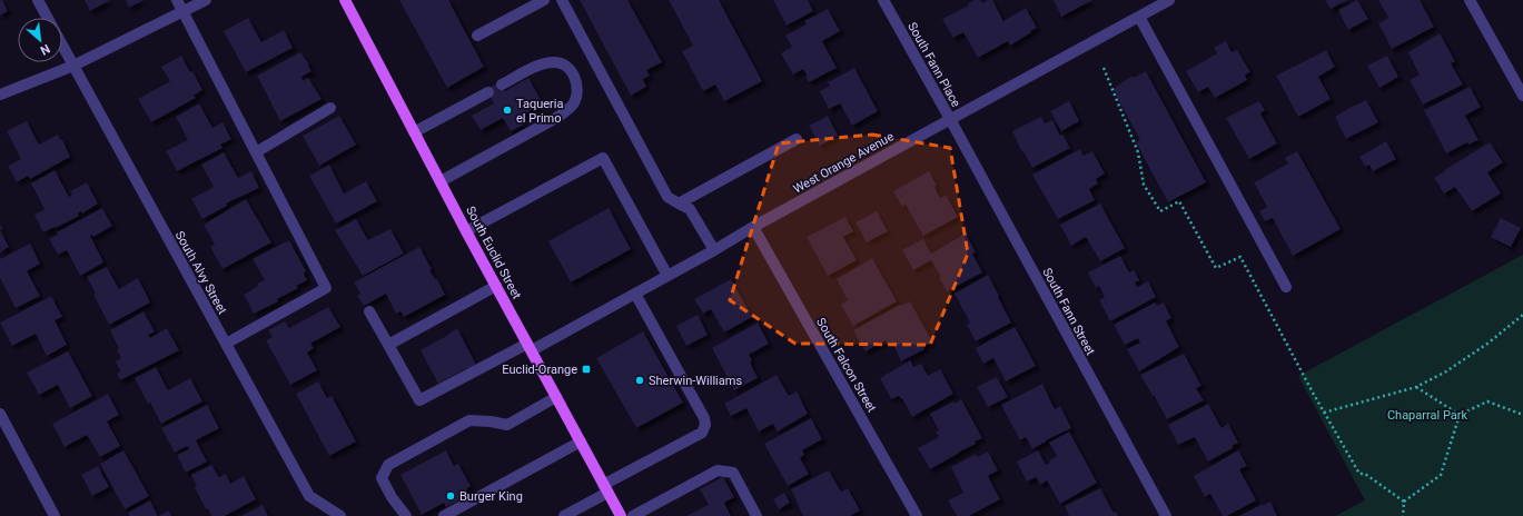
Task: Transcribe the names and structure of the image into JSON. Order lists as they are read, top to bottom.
{
  "streets": {
    "main road": ["South Euclid Street"],
    "street": [
      "South Fann Place",
      "West Orange Avenue",
      "South Alvy Street",
      "South Fann Street",
      "South Falcon Street"
    ]
  },
  "crossings": [
    ["South Fann Place", "West Orange Avenue"],
    ["South Fann Place", "South Fann Street"],
    ["West Orange Avenue", "South Euclid Street"],
    ["West Orange Avenue", "South Fann Street"],
    ["West Orange Avenue", "South Falcon Street"]
  ],
  "parks": ["Chaparral Park"],
  "places": {
    "other": ["Taqueria el Primo", "Sherwin-Williams", "Burger King"],
    "transit": ["Euclid-Orange"]
  },
  "north": "bottom right"
}
